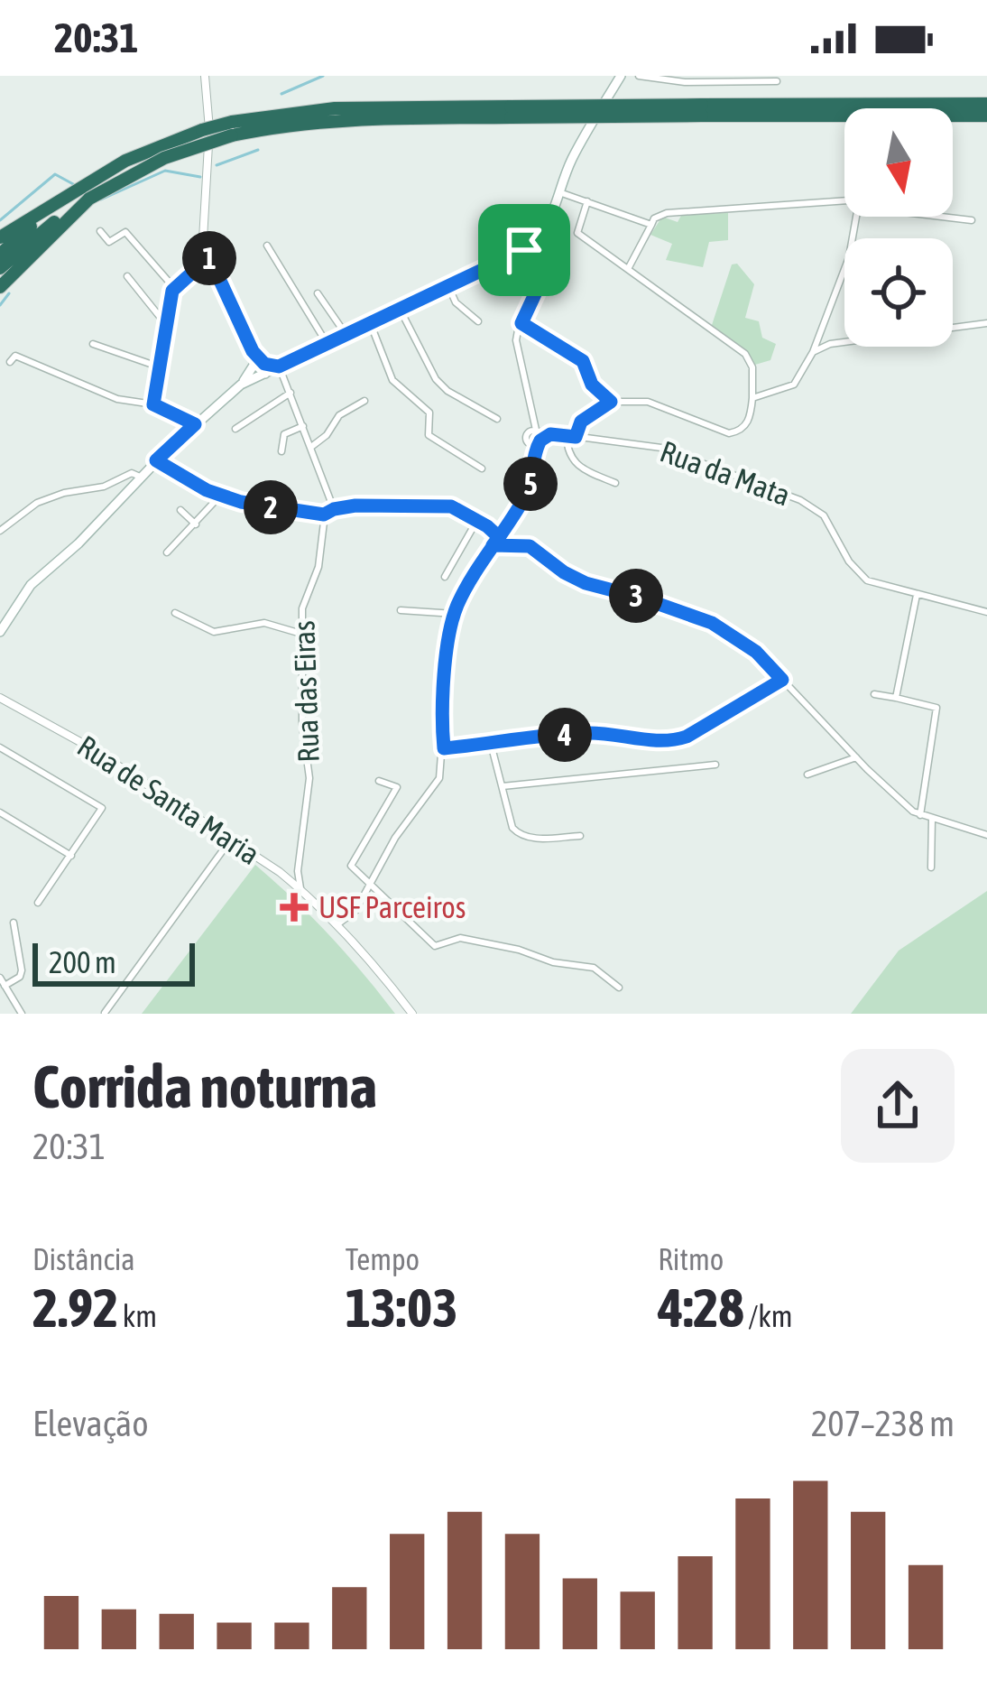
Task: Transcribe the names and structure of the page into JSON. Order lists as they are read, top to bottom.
{
  "streets": {
    "street": ["Rua da Mata", "Rua das Eiras", "Rua de Santa Maria"]
  },
  "crossings": [
    ["Rua das Eiras", "Rua de Santa Maria"]
  ],
  "places": {
    "health": ["USF Parceiros"]
  },
  "scale_bar": "200 m",
  "north": "bottom",
  "page": {
    "status": "20:31",
    "pins": [
      "1",
      "5",
      "2",
      "3",
      "4"
    ],
    "scale": "200 m",
    "heading": ["Corrida noturna", "20:31"],
    "stats": [
      ["Distância", "2.92 km"],
      ["Tempo", "13:03"],
      ["Ritmo", "4:28 /km"]
    ],
    "chart": ["Elevação", "207–238 m"]
  }
}
